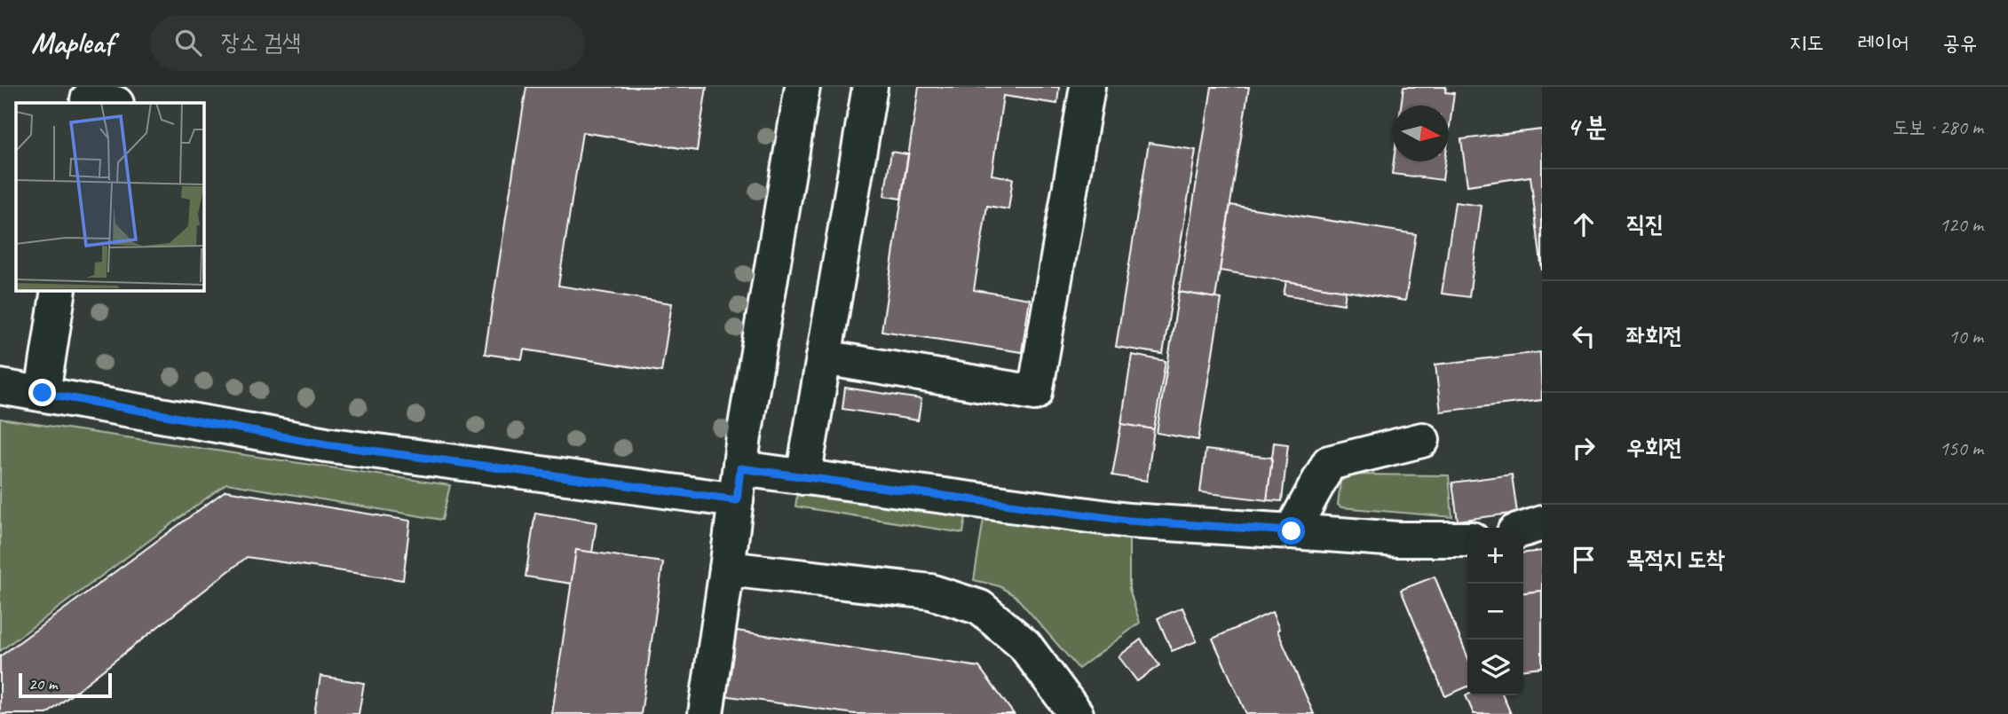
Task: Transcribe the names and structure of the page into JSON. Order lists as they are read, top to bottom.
{
  "scale_bar": "20 m",
  "north": "right",
  "page": {
    "header": "Mapleaf",
    "search": "장소 검색",
    "nav": ["지도", "레이어", "공유"],
    "heading": ["4 분", "도보 · 280 m"],
    "list": [
      ["직진", "120 m"],
      ["좌회전", "10 m"],
      ["우회전", "150 m"],
      "목적지 도착"
    ],
    "map_buttons": ["+", "−"],
    "scale": "20 m"
  }
}
